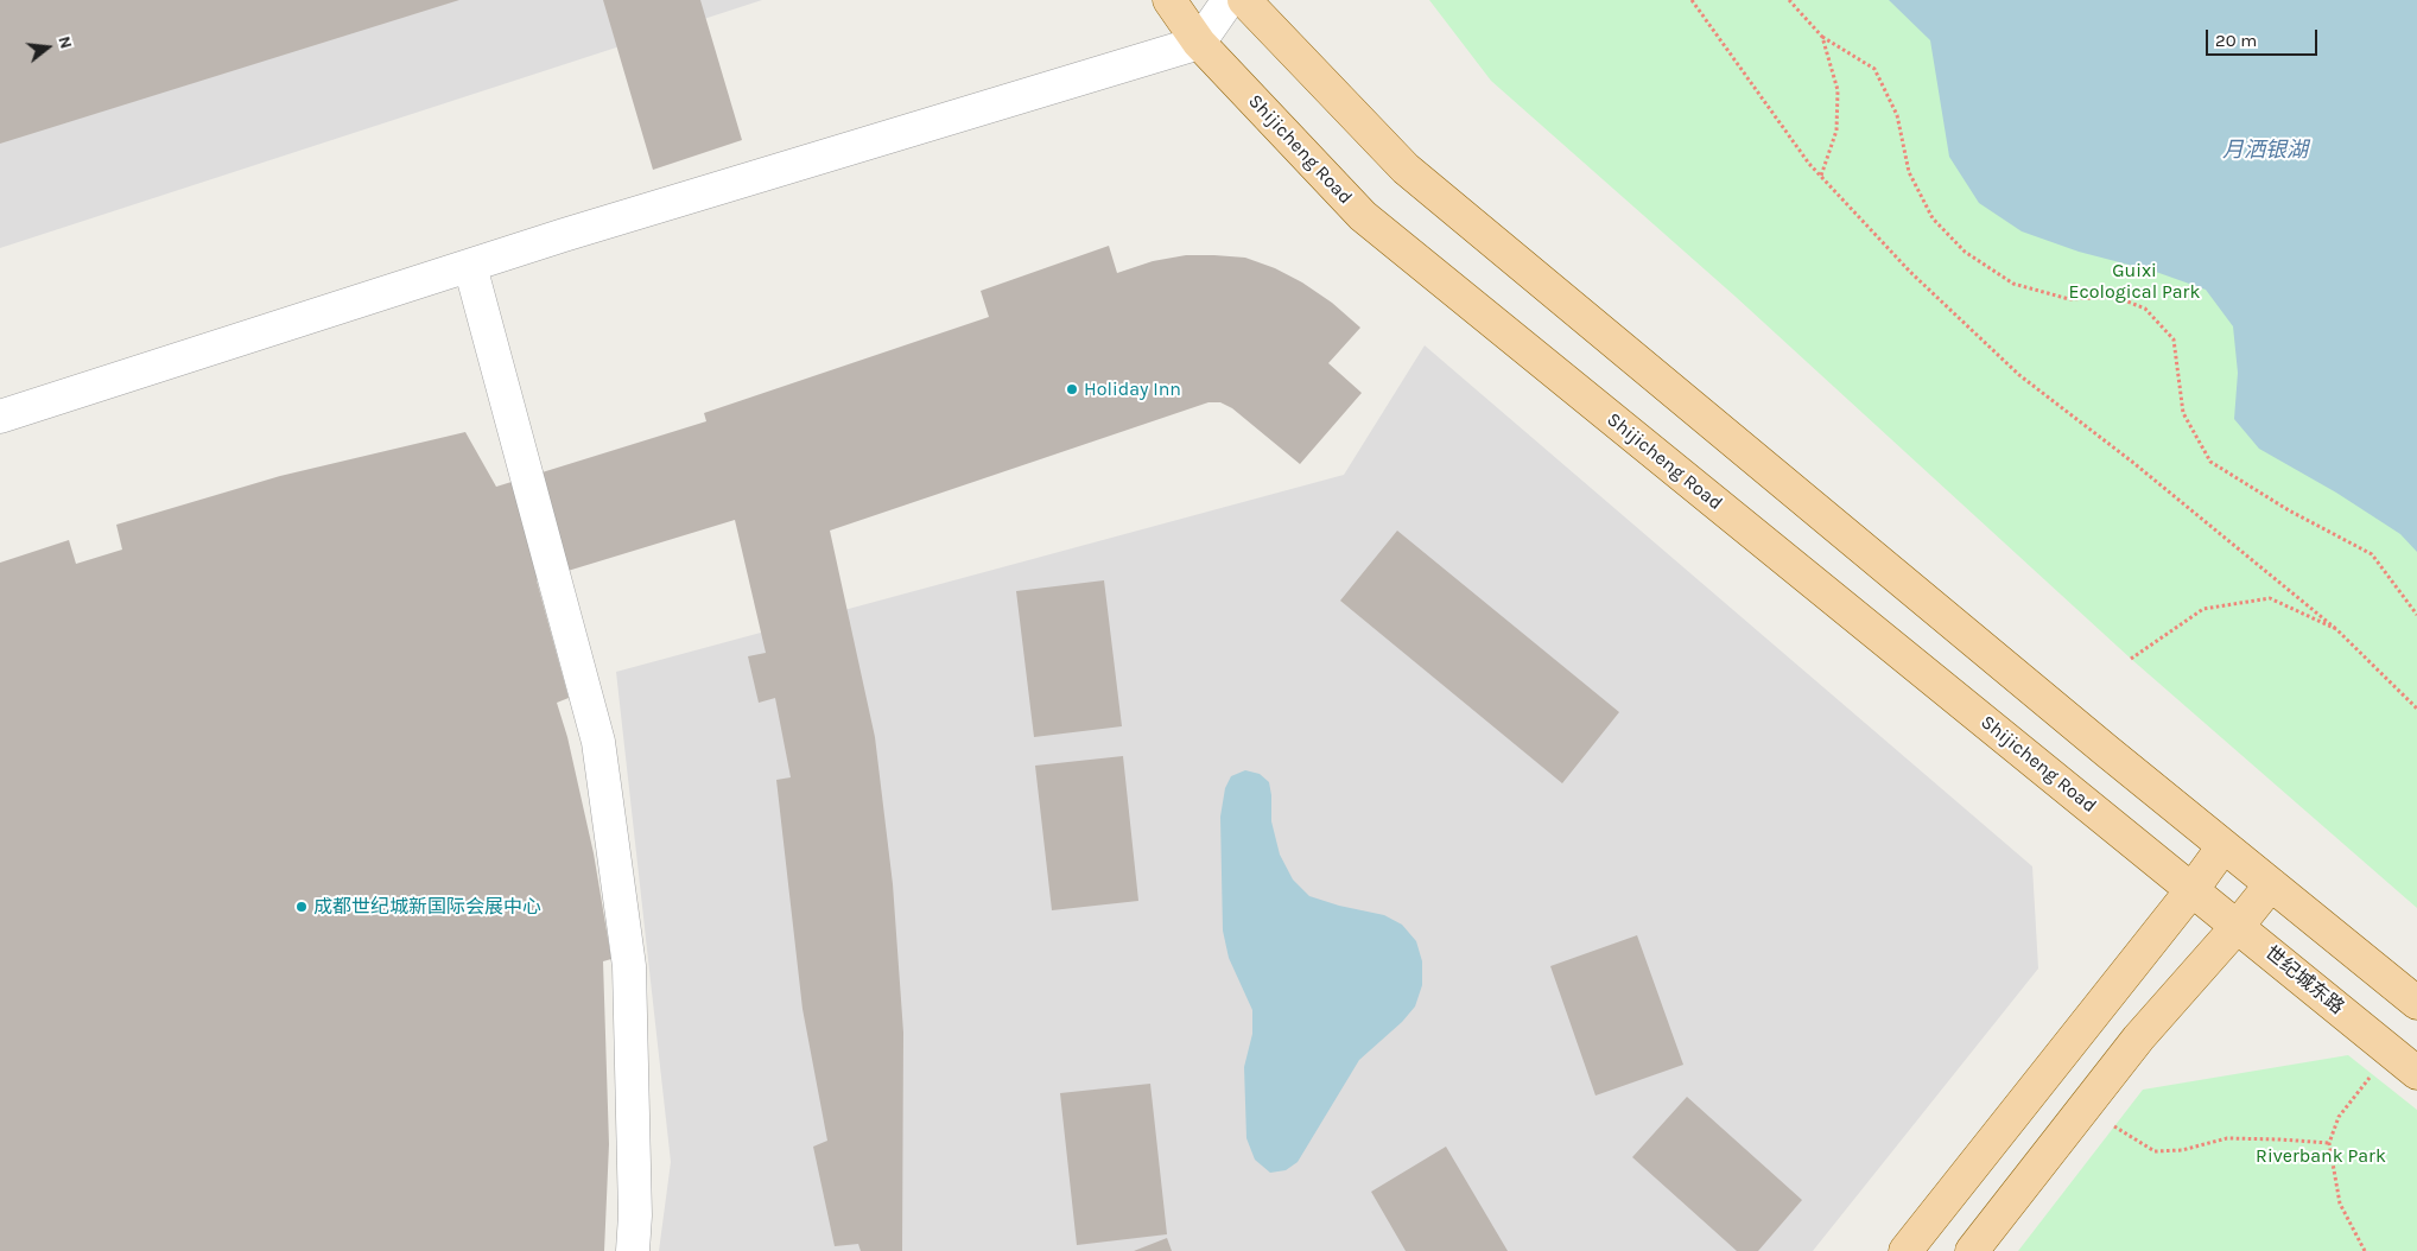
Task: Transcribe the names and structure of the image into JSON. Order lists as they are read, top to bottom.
{
  "streets": {
    "main road": ["Shijicheng Road", "世纪城东路"]
  },
  "crossings": [
    ["Shijicheng Road", "世纪城东路"]
  ],
  "water": ["月洒银湖"],
  "parks": ["Guixi Ecological Park", "Riverbank Park"],
  "places": ["Holiday Inn", "成都世纪城新国际会展中心"],
  "scale_bar": "20 m",
  "north": "right"
}
